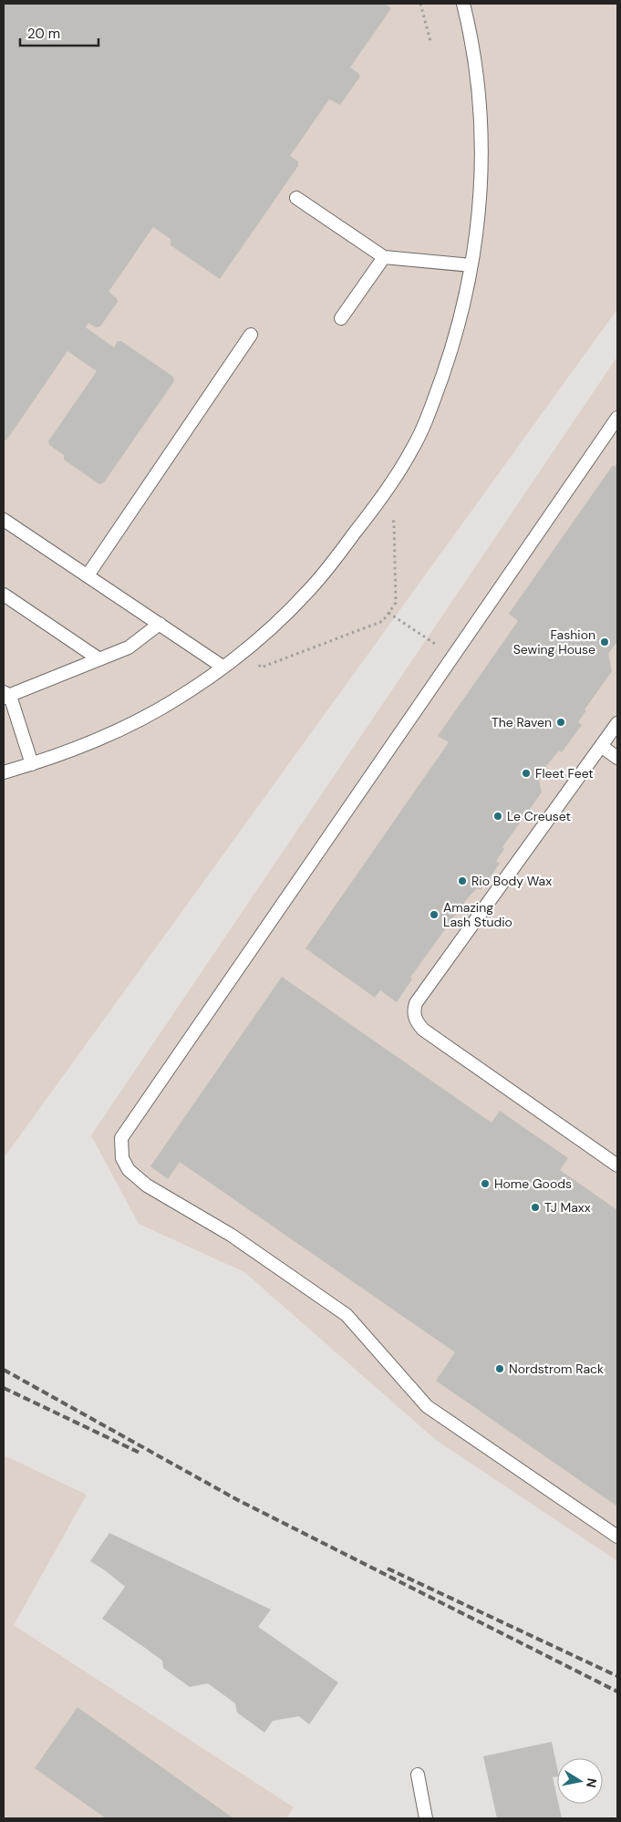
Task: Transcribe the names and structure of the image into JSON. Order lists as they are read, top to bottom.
{
  "places": [
    "Fashion Sewing House",
    "The Raven",
    "Fleet Feet",
    "Le Creuset",
    "Rio Body Wax",
    "Amazing Lash Studio",
    "Home Goods",
    "TJ Maxx",
    "Nordstrom Rack"
  ],
  "scale_bar": "20 m",
  "north": "right"
}
